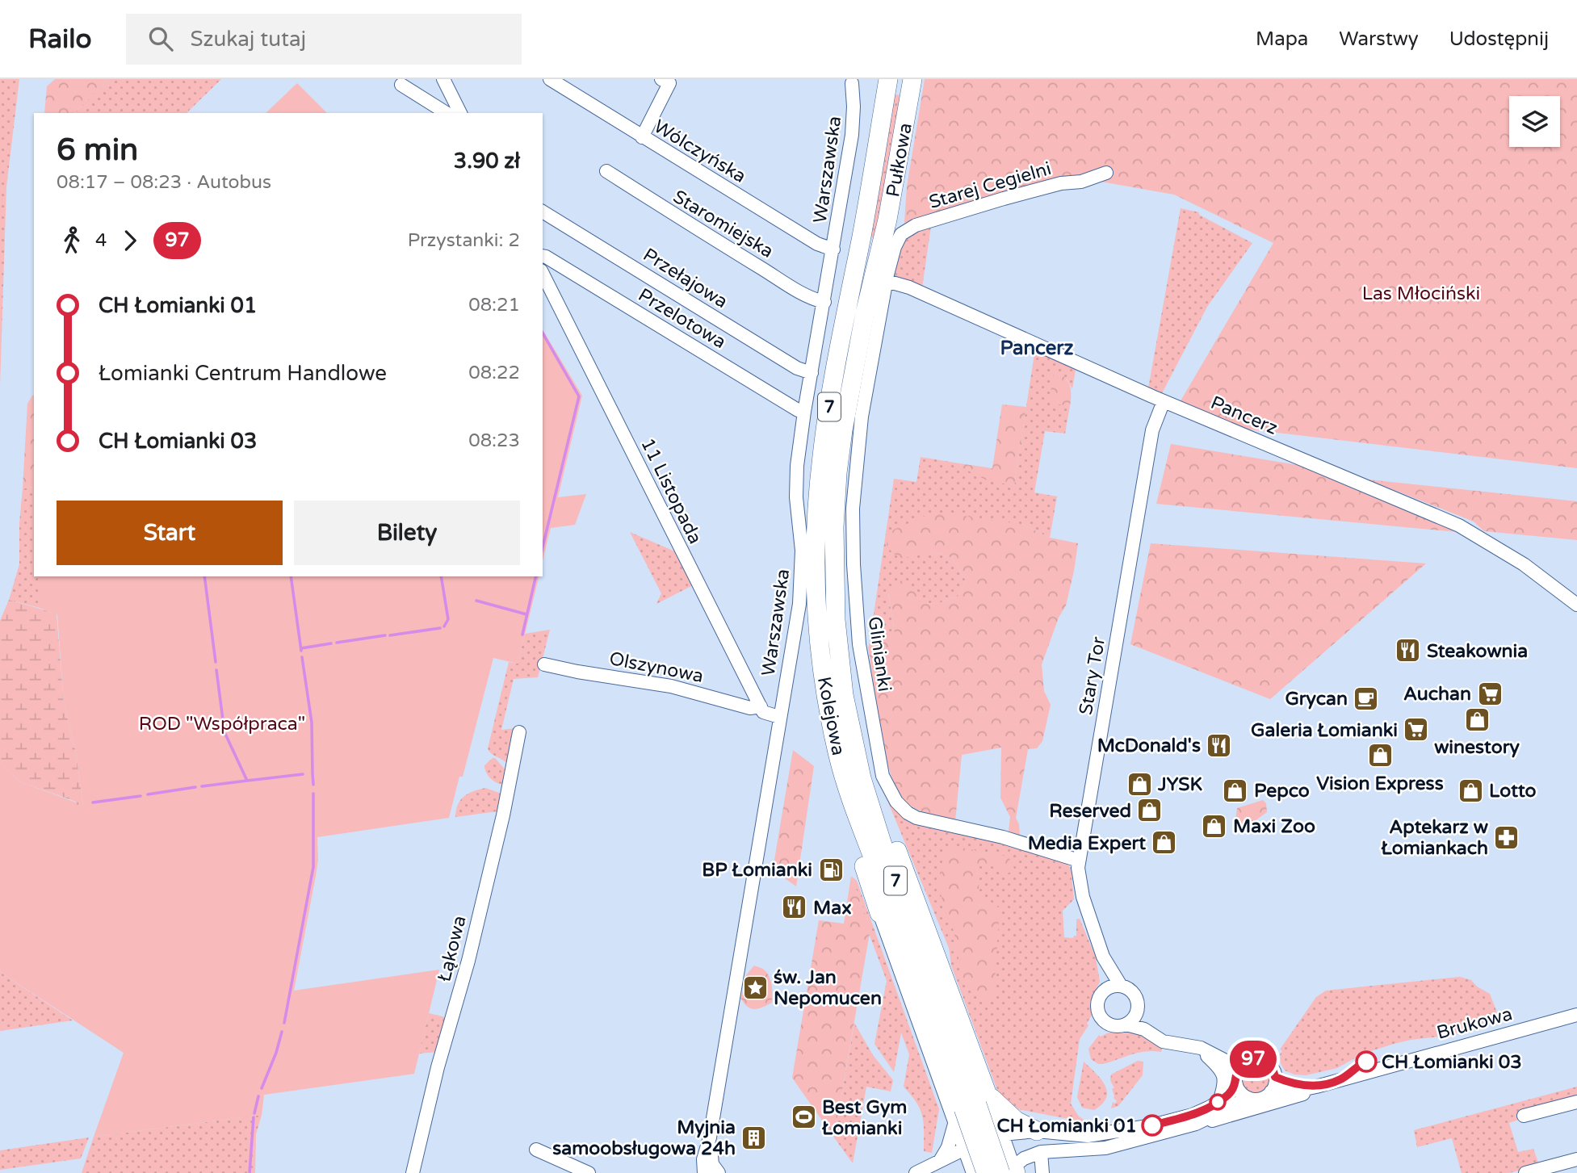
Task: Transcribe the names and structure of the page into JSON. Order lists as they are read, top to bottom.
{
  "streets": {
    "highway": ["Pułkowa", "7", "Kolejowa"],
    "street": [
      "Wólczyńska",
      "Warszawska",
      "Starej Cegielni",
      "Staromiejska",
      "Przełajowa",
      "Przelotowa",
      "Pancerz",
      "11 Listopada",
      "Glinianki",
      "Olszynowa",
      "Stary Tor",
      "Łąkowa",
      "Brukowa"
    ]
  },
  "crossings": [
    ["Wólczyńska", "Warszawska"],
    ["Pułkowa", "Kolejowa"],
    ["Warszawska", "Staromiejska"],
    ["Warszawska", "Przełajowa"],
    ["Warszawska", "Przelotowa"],
    ["Starej Cegielni", "Pancerz"],
    ["Starej Cegielni", "Glinianki"],
    ["Pancerz", "Glinianki"],
    ["Pancerz", "Stary Tor"],
    ["11 Listopada", "Olszynowa"],
    ["Glinianki", "Stary Tor"]
  ],
  "districts": ["Pancerz"],
  "parks": ["Las Młociński", "ROD \"Współpraca\""],
  "places": {
    "restaurant": ["Steakownia", "McDonald's", "Max"],
    "supermarket": ["Auchan", "Galeria Łomianki"],
    "cafe": ["Grycan"],
    "shop": [
      "winestory",
      "Vision Express",
      "JYSK",
      "Pepco",
      "Lotto",
      "Reserved",
      "Maxi Zoo",
      "Media Expert"
    ],
    "pharmacy": ["Aptekarz w Łomiankach"],
    "fuel station": ["BP Łomianki"],
    "place": ["św. Jan Nepomucen"],
    "other": ["CH Łomianki 03", "CH Łomianki 01"],
    "sports": ["Best Gym Łomianki"],
    "building": ["Myjnia samoobsługowa 24h"]
  },
  "lines": ["bus line 97"],
  "page": {
    "header": "Railo",
    "search": "Szukaj tutaj",
    "nav": ["Mapa", "Warstwy", "Udostępnij"],
    "on_map": "97",
    "heading": ["6 min", "08:17 – 08:23 · Autobus", "3.90 zł"],
    "legs": ["4", "97", "Przystanki: 2"],
    "list": [
      {
        "name": "CH Łomianki 01",
        "value": "08:21"
      },
      {
        "name": "Łomianki Centrum Handlowe",
        "value": "08:22"
      },
      {
        "name": "CH Łomianki 03",
        "value": "08:23"
      }
    ],
    "buttons": ["Start", "Bilety"]
  }
}
